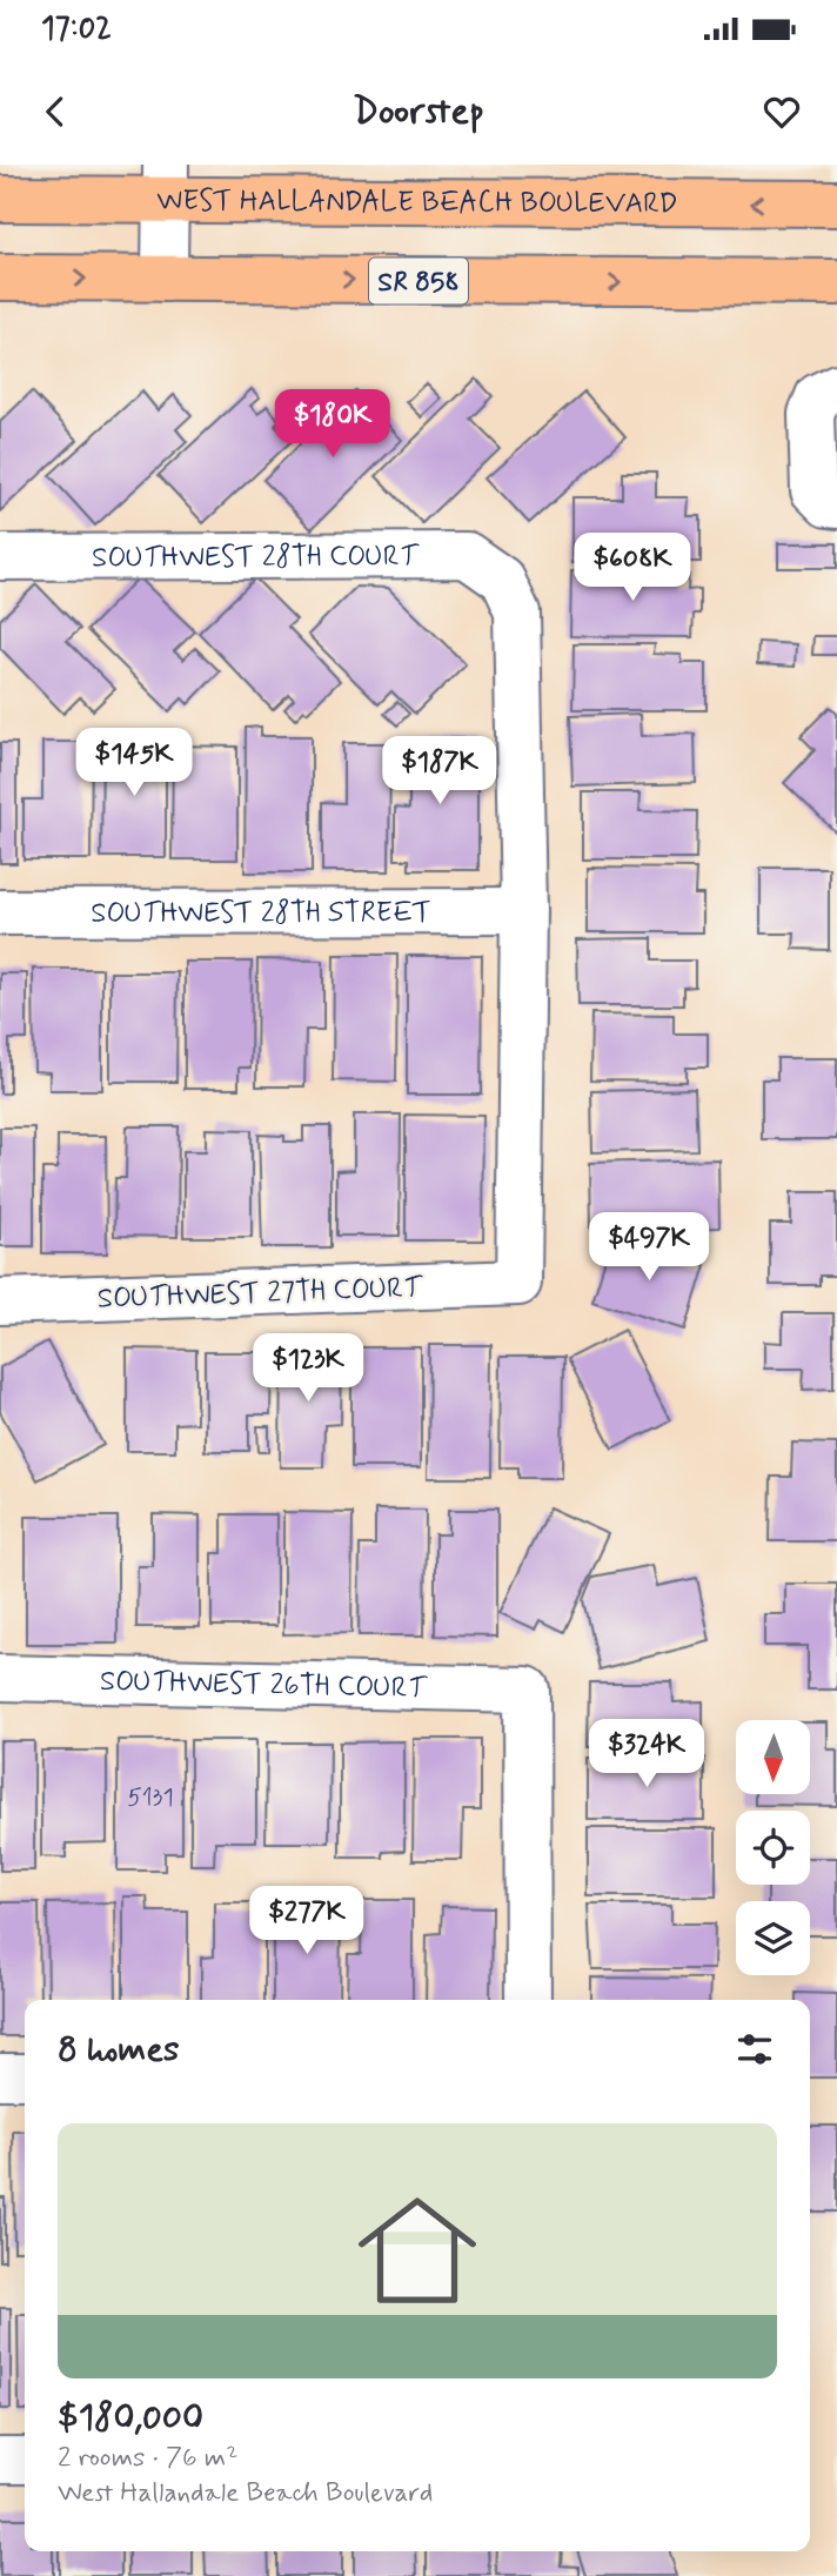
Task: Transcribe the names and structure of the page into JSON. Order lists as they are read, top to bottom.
{
  "streets": {
    "main road": ["WEST HALLANDALE BEACH BOULEVARD", "SR 858"],
    "street": [
      "SOUTHWEST 28TH COURT",
      "SOUTHWEST 28TH STREET",
      "SOUTHWEST 27TH COURT",
      "SOUTHWEST 26TH COURT"
    ]
  },
  "crossings": [
    ["SOUTHWEST 28TH COURT", "SOUTHWEST 28TH STREET"],
    ["SOUTHWEST 28TH COURT", "SOUTHWEST 27TH COURT"],
    ["SOUTHWEST 28TH STREET", "SOUTHWEST 27TH COURT"]
  ],
  "house_numbers": ["5131"],
  "north": "bottom",
  "page": {
    "status": "17:02",
    "header": "Doorstep",
    "price": [
      "$180K",
      "$608K",
      "$145K",
      "$187K",
      "$497K",
      "$123K",
      "$324K",
      "$277K"
    ],
    "heading": "8 homes",
    "list": [
      {
        "name": "$180,000",
        "note": "2 rooms · 76 m² · West Hallandale Beach Boulevard"
      }
    ]
  }
}
